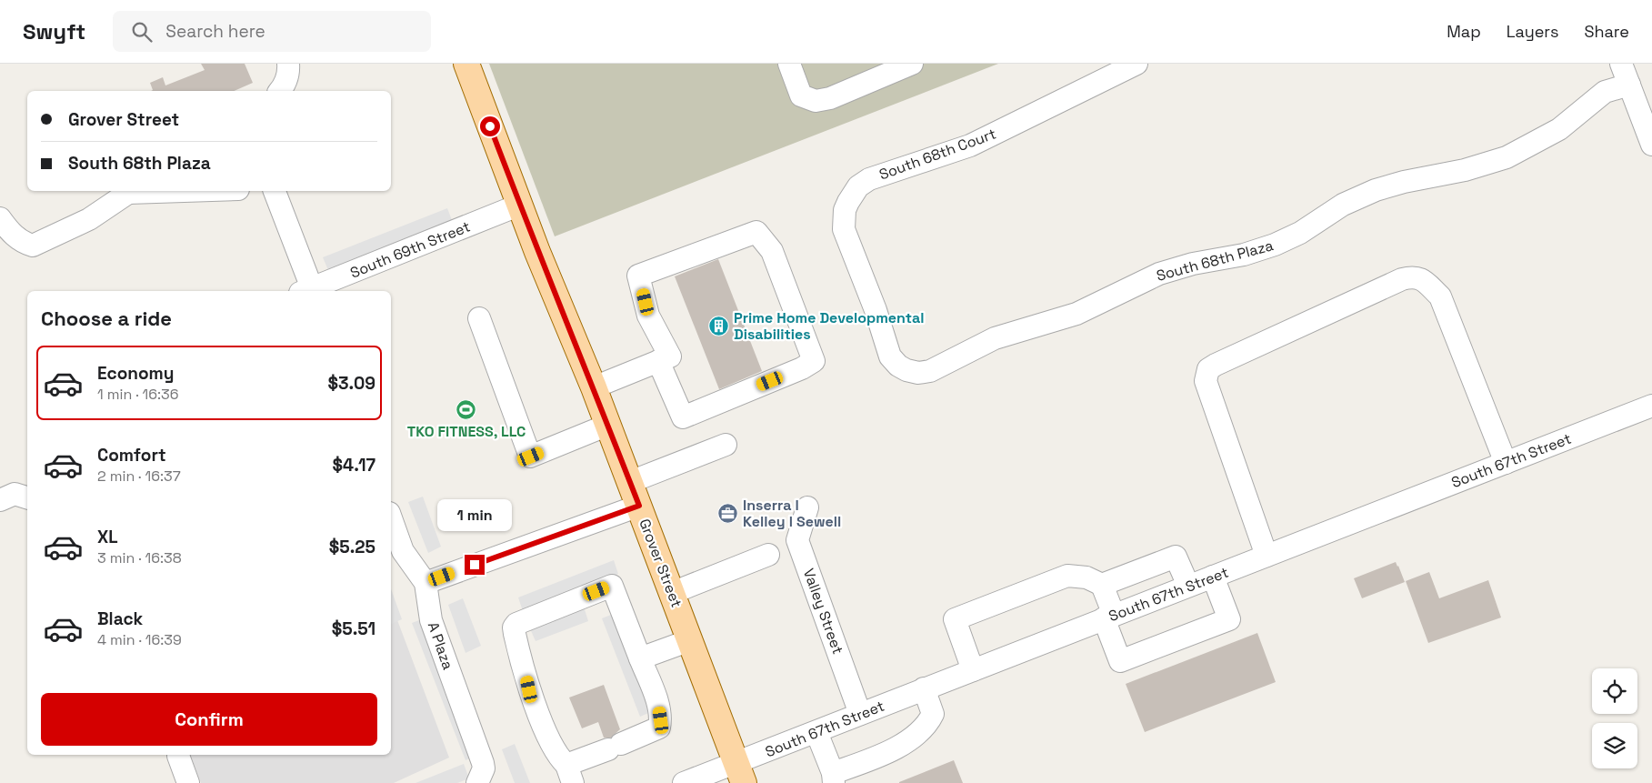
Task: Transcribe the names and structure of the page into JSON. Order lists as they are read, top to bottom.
{
  "streets": {
    "main road": ["Grover Street"],
    "street": [
      "South 68th Court",
      "South 69th Street",
      "South 68th Plaza",
      "South 67th Street",
      "Valley Street",
      "A Plaza"
    ]
  },
  "crossings": [
    ["South 68th Court", "South 68th Plaza"],
    ["South 69th Street", "Grover Street"],
    ["South 67th Street", "Grover Street"],
    ["South 67th Street", "Valley Street"]
  ],
  "places": {
    "building": ["Prime Home Developmental Disabilities"],
    "sports": ["TKO FITNESS, LLC"],
    "office": ["Inserra l Kelley l Sewell"]
  },
  "page": {
    "header": "Swyft",
    "search": "Search here",
    "nav": ["Map", "Layers", "Share"],
    "banner": ["Grover Street", "South 68th Plaza"],
    "heading": "Choose a ride",
    "list": [
      {
        "name": "Economy",
        "note": "1 min · 16:36",
        "value": "$3.09"
      },
      {
        "name": "Comfort",
        "note": "2 min · 16:37",
        "value": "$4.17"
      },
      {
        "name": "XL",
        "note": "3 min · 16:38",
        "value": "$5.25"
      },
      {
        "name": "Black",
        "note": "4 min · 16:39",
        "value": "$5.51"
      }
    ],
    "bubble": "1 min",
    "buttons": "Confirm"
  }
}
